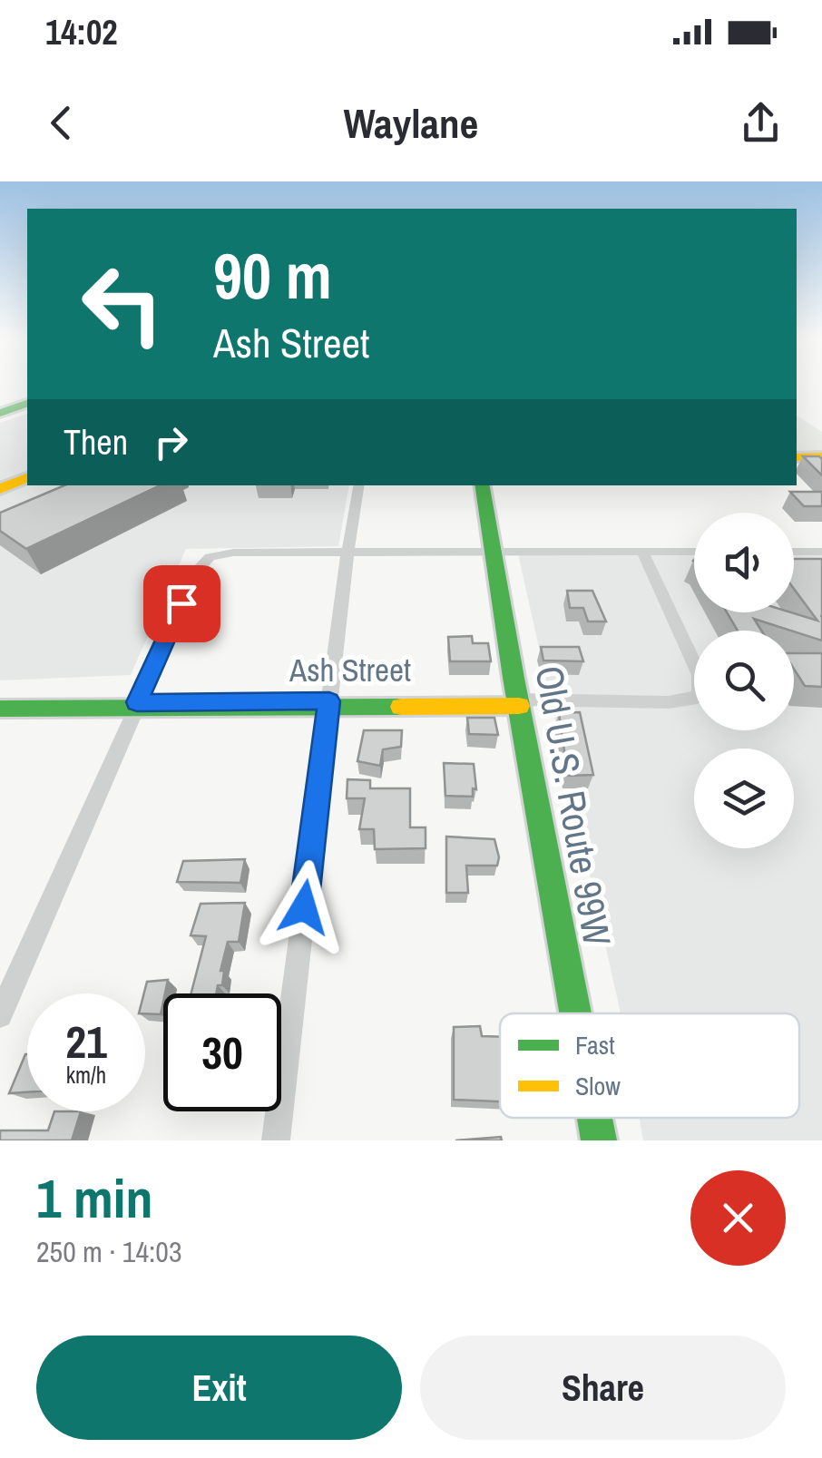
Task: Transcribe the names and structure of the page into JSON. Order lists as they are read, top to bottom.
{
  "streets": {
    "main road": ["Ash Street", "Old U.S. Route 99W"]
  },
  "crossings": [
    ["Ash Street", "Old U.S. Route 99W"]
  ],
  "legend": ["Fast", "Slow"],
  "page": {
    "status": "14:02",
    "header": "Waylane",
    "turn": ["90 m", "Ash Street"],
    "then": "Then",
    "speed": "21 km/h",
    "limit": "30",
    "heading": ["1 min", "250 m · 14:03"],
    "buttons": ["Exit", "Share"]
  }
}
